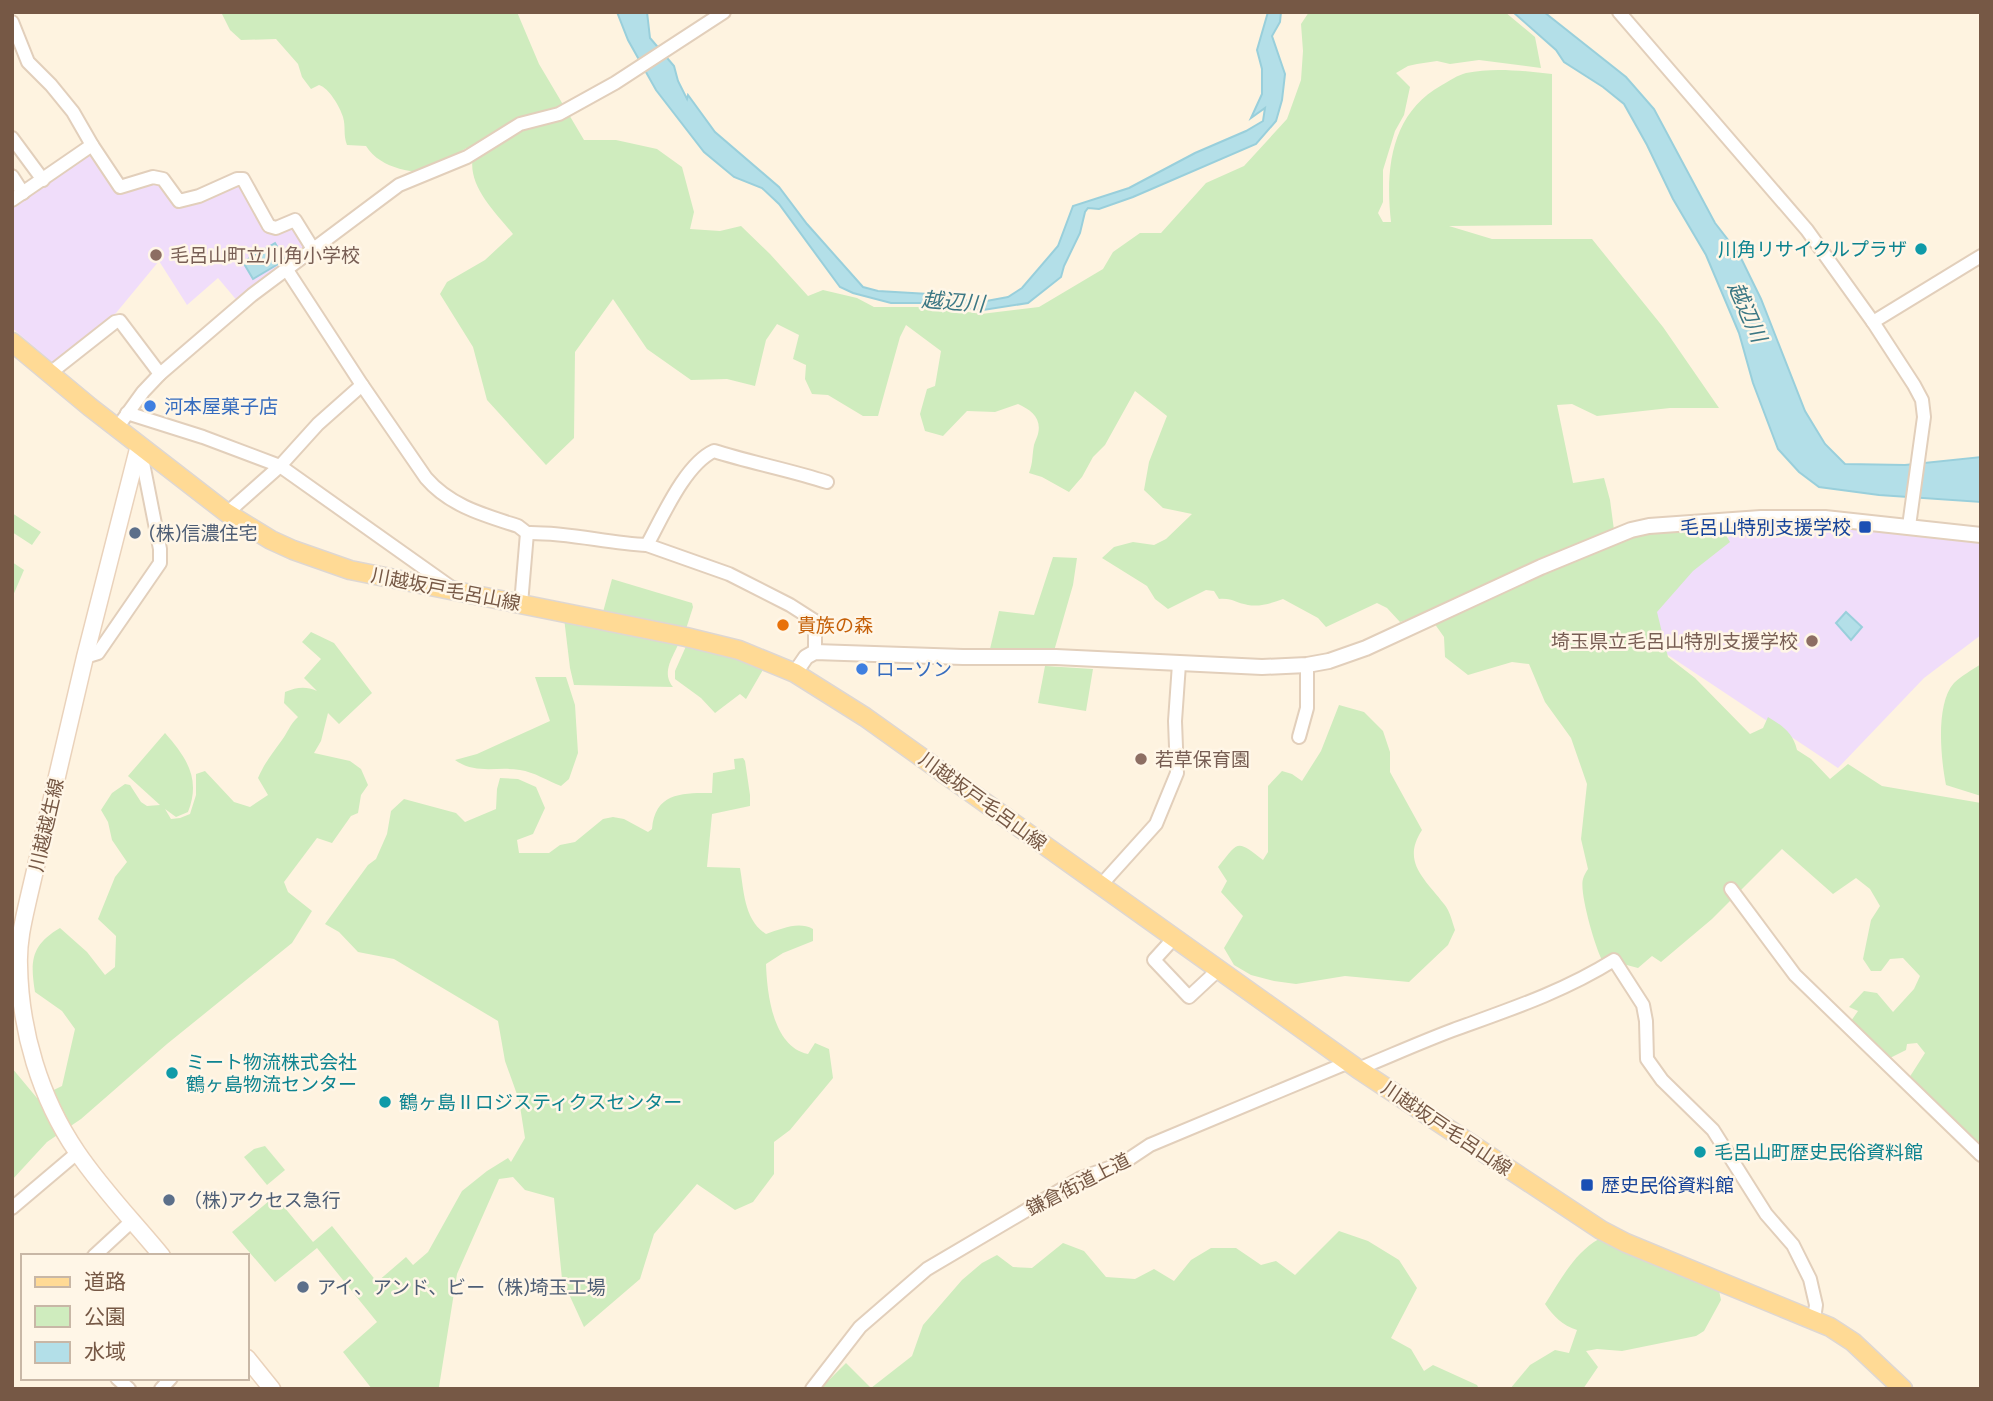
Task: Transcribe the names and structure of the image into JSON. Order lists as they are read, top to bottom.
{
  "streets": {
    "main road": ["川越坂戸毛呂山線", "川越越生線"],
    "street": ["鎌倉街道上道"]
  },
  "crossings": [
    ["川越坂戸毛呂山線", "川越越生線"],
    ["川越坂戸毛呂山線", "鎌倉街道上道"]
  ],
  "water": ["越辺川"],
  "places": {
    "other": [
      "川角リサイクルプラザ",
      "毛呂山町立川角小学校",
      "河本屋菓子店",
      "(株)信濃住宅",
      "貴族の森",
      "埼玉県立毛呂山特別支援学校",
      "ローソン",
      "若草保育園",
      "ミート物流株式会社 鶴ヶ島物流センター",
      "鶴ヶ島Ⅱロジスティクスセンター",
      "毛呂山町歴史民俗資料館",
      "（株)アクセス急行",
      "アイ、アンド、ビー（株)埼玉工場"
    ],
    "transit": ["毛呂山特別支援学校", "歴史民俗資料館"]
  },
  "legend": ["道路", "公園", "水域"]
}
